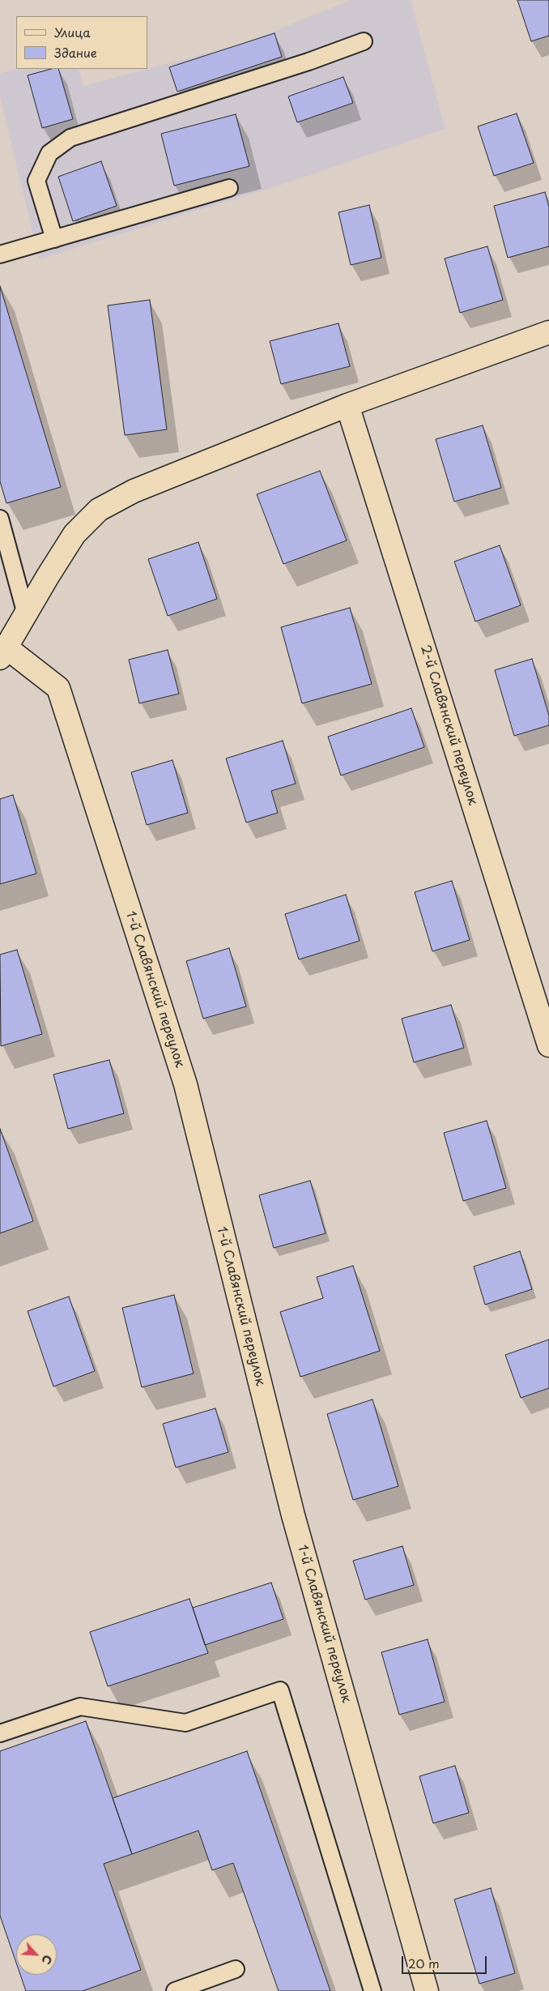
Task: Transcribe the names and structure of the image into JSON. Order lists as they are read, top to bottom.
{
  "streets": {
    "street": ["2-й Славянский переулок", "1-й Славянский переулок"]
  },
  "legend": ["Улица", "Здание"],
  "scale_bar": "20 m",
  "north": "bottom right"
}
